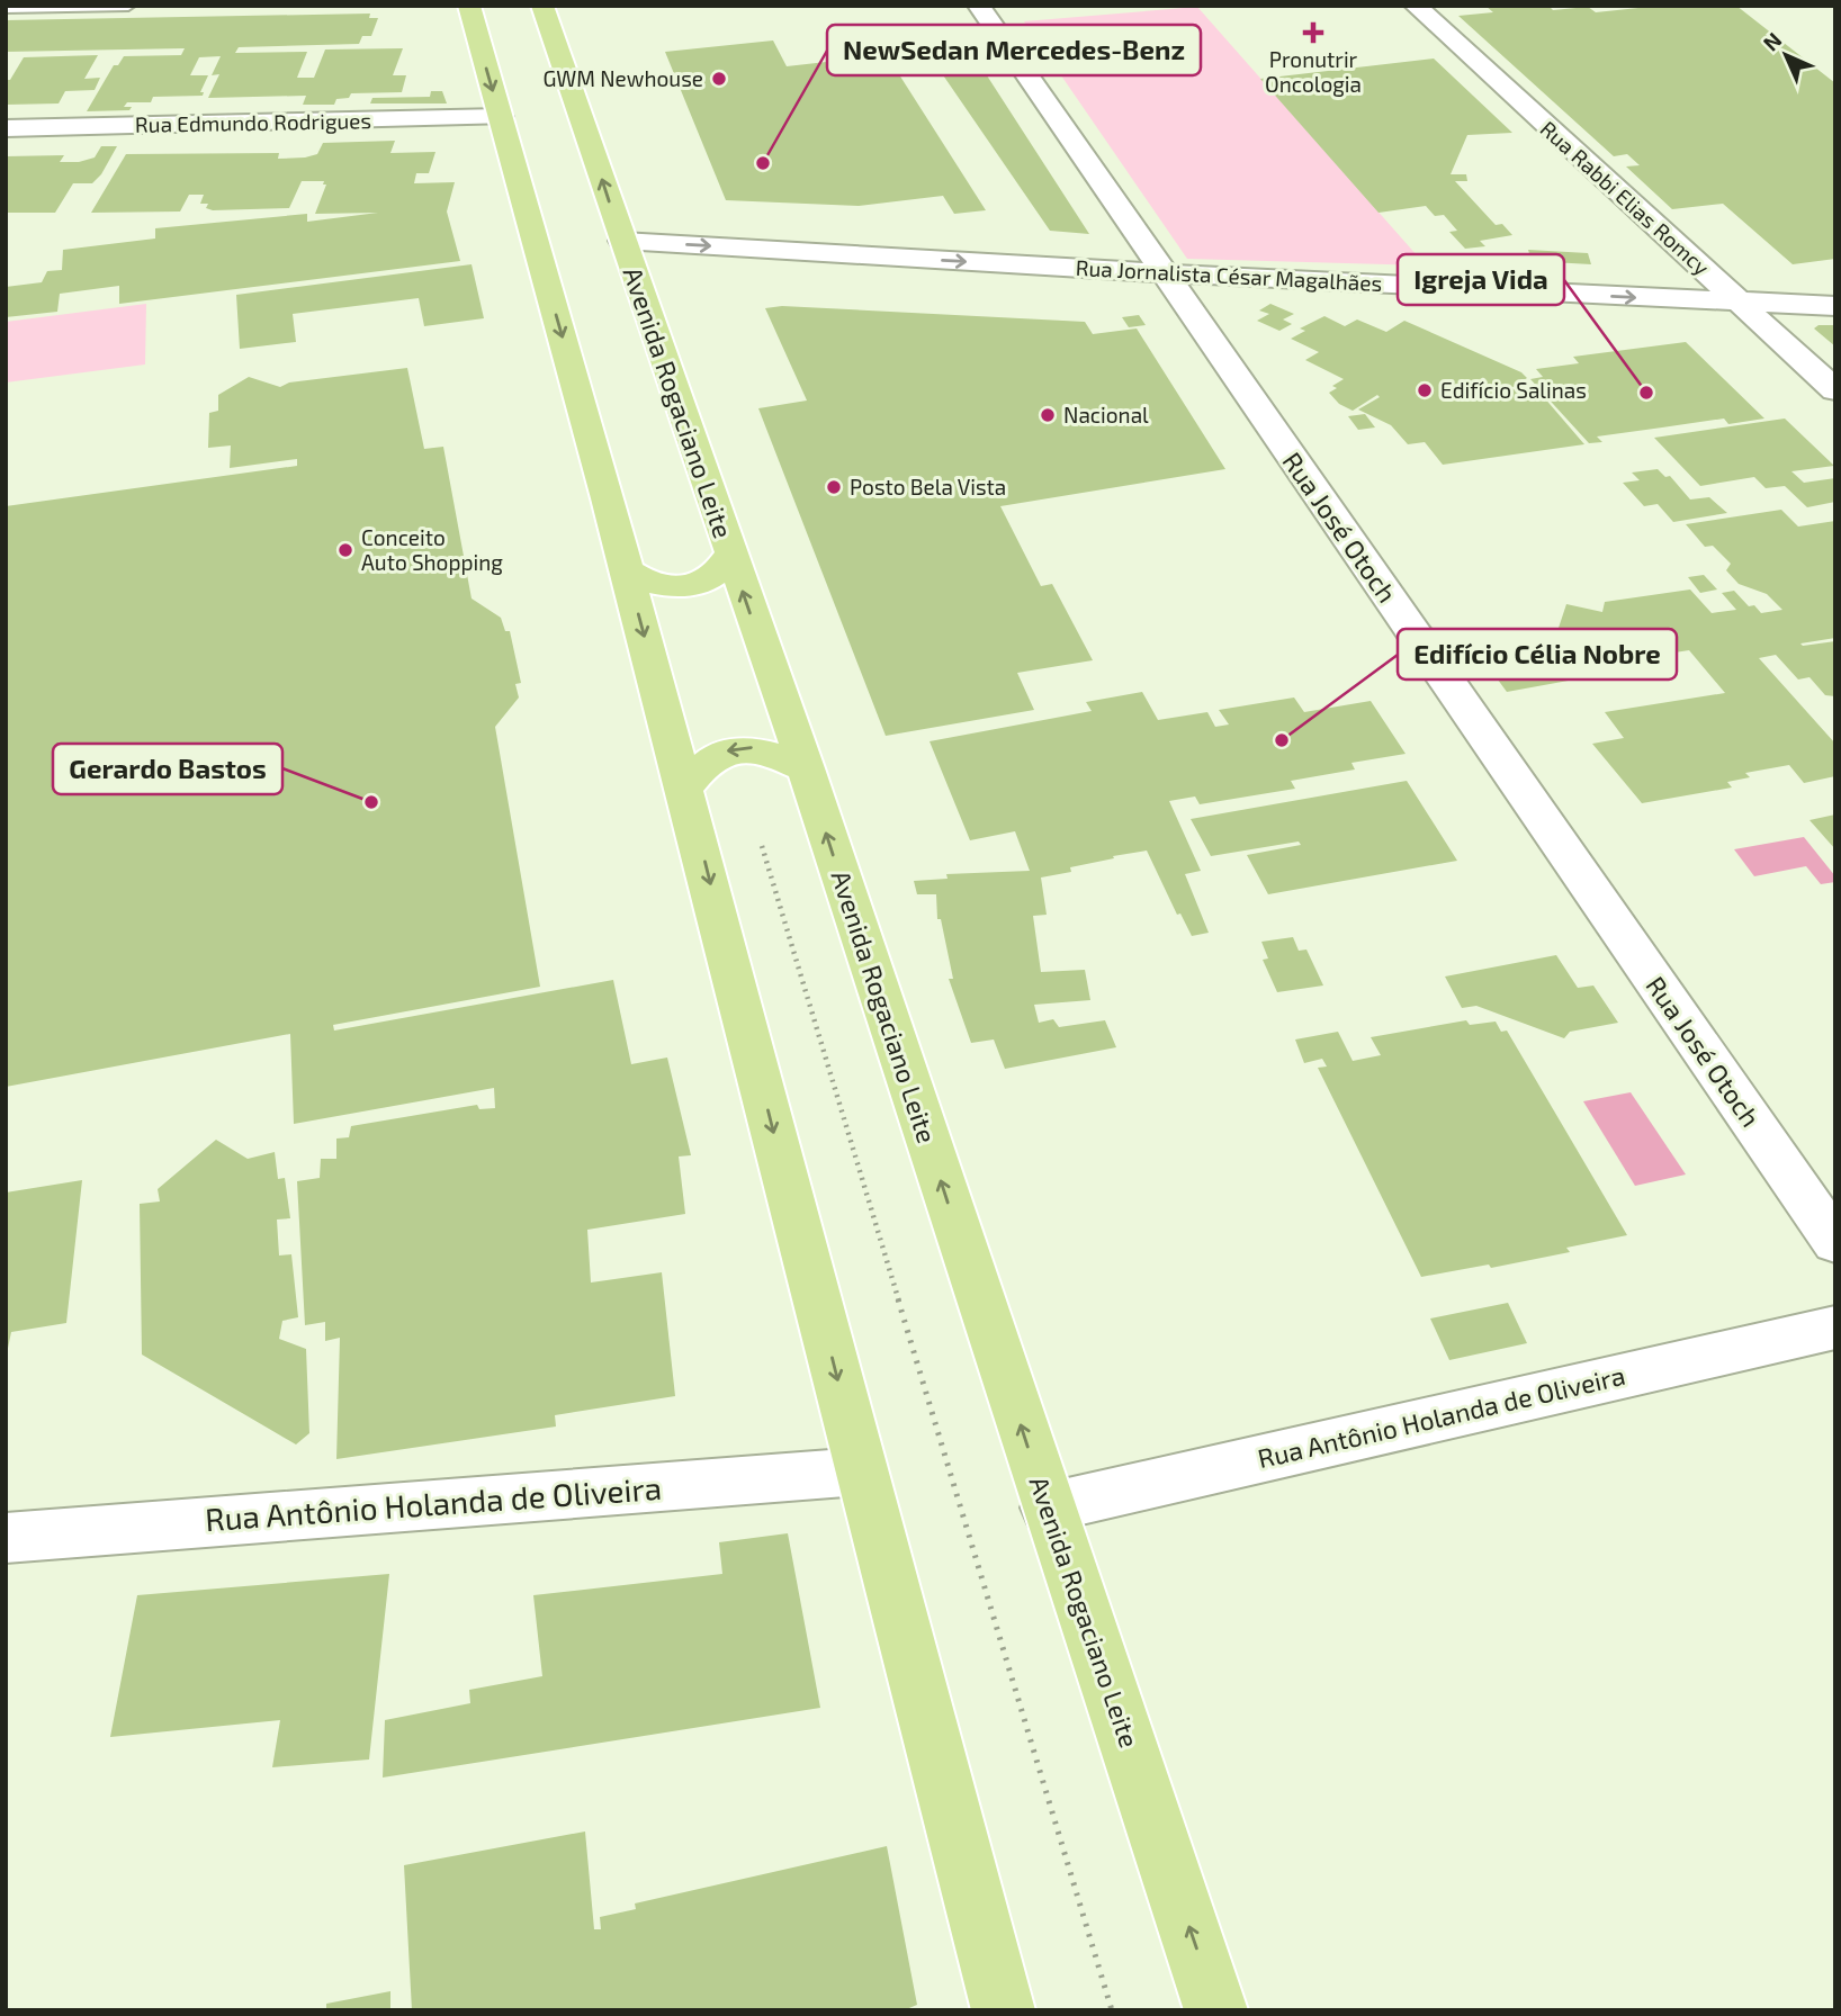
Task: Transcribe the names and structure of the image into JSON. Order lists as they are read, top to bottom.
{
  "streets": {
    "main road": ["Avenida Rogaciano Leite"],
    "street": [
      "Rua Edmundo Rodrigues",
      "Rua Rabbi Elias Romcy",
      "Rua Jornalista César Magalhães",
      "Rua José Otoch",
      "Rua Antônio Holanda de Oliveira"
    ]
  },
  "crossings": [
    ["Rua Rabbi Elias Romcy", "Rua Jornalista César Magalhães"],
    ["Rua Jornalista César Magalhães", "Avenida Rogaciano Leite"],
    ["Rua Jornalista César Magalhães", "Rua José Otoch"],
    ["Avenida Rogaciano Leite", "Rua Antônio Holanda de Oliveira"]
  ],
  "one_way": ["Rua Jornalista César Magalhães"],
  "places": {
    "health": ["Pronutrir Oncologia"],
    "other": [
      "GWM Newhouse",
      "NewSedan Mercedes-Benz",
      "Edifício Salinas",
      "Igreja Vida",
      "Nacional",
      "Posto Bela Vista",
      "Conceito Auto Shopping",
      "Edifício Célia Nobre",
      "Gerardo Bastos"
    ]
  },
  "north": "top left"
}
